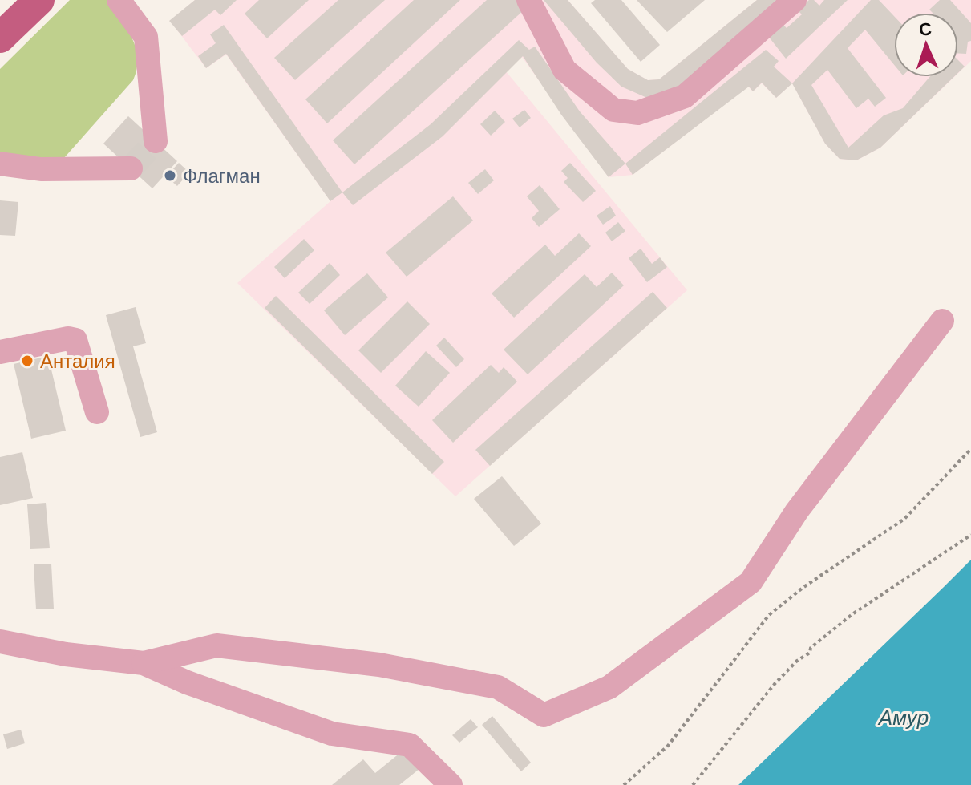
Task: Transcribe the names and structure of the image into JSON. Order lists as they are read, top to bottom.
{
  "water": ["Амур"],
  "places": ["Флагман", "Анталия"],
  "north": "top"
}
